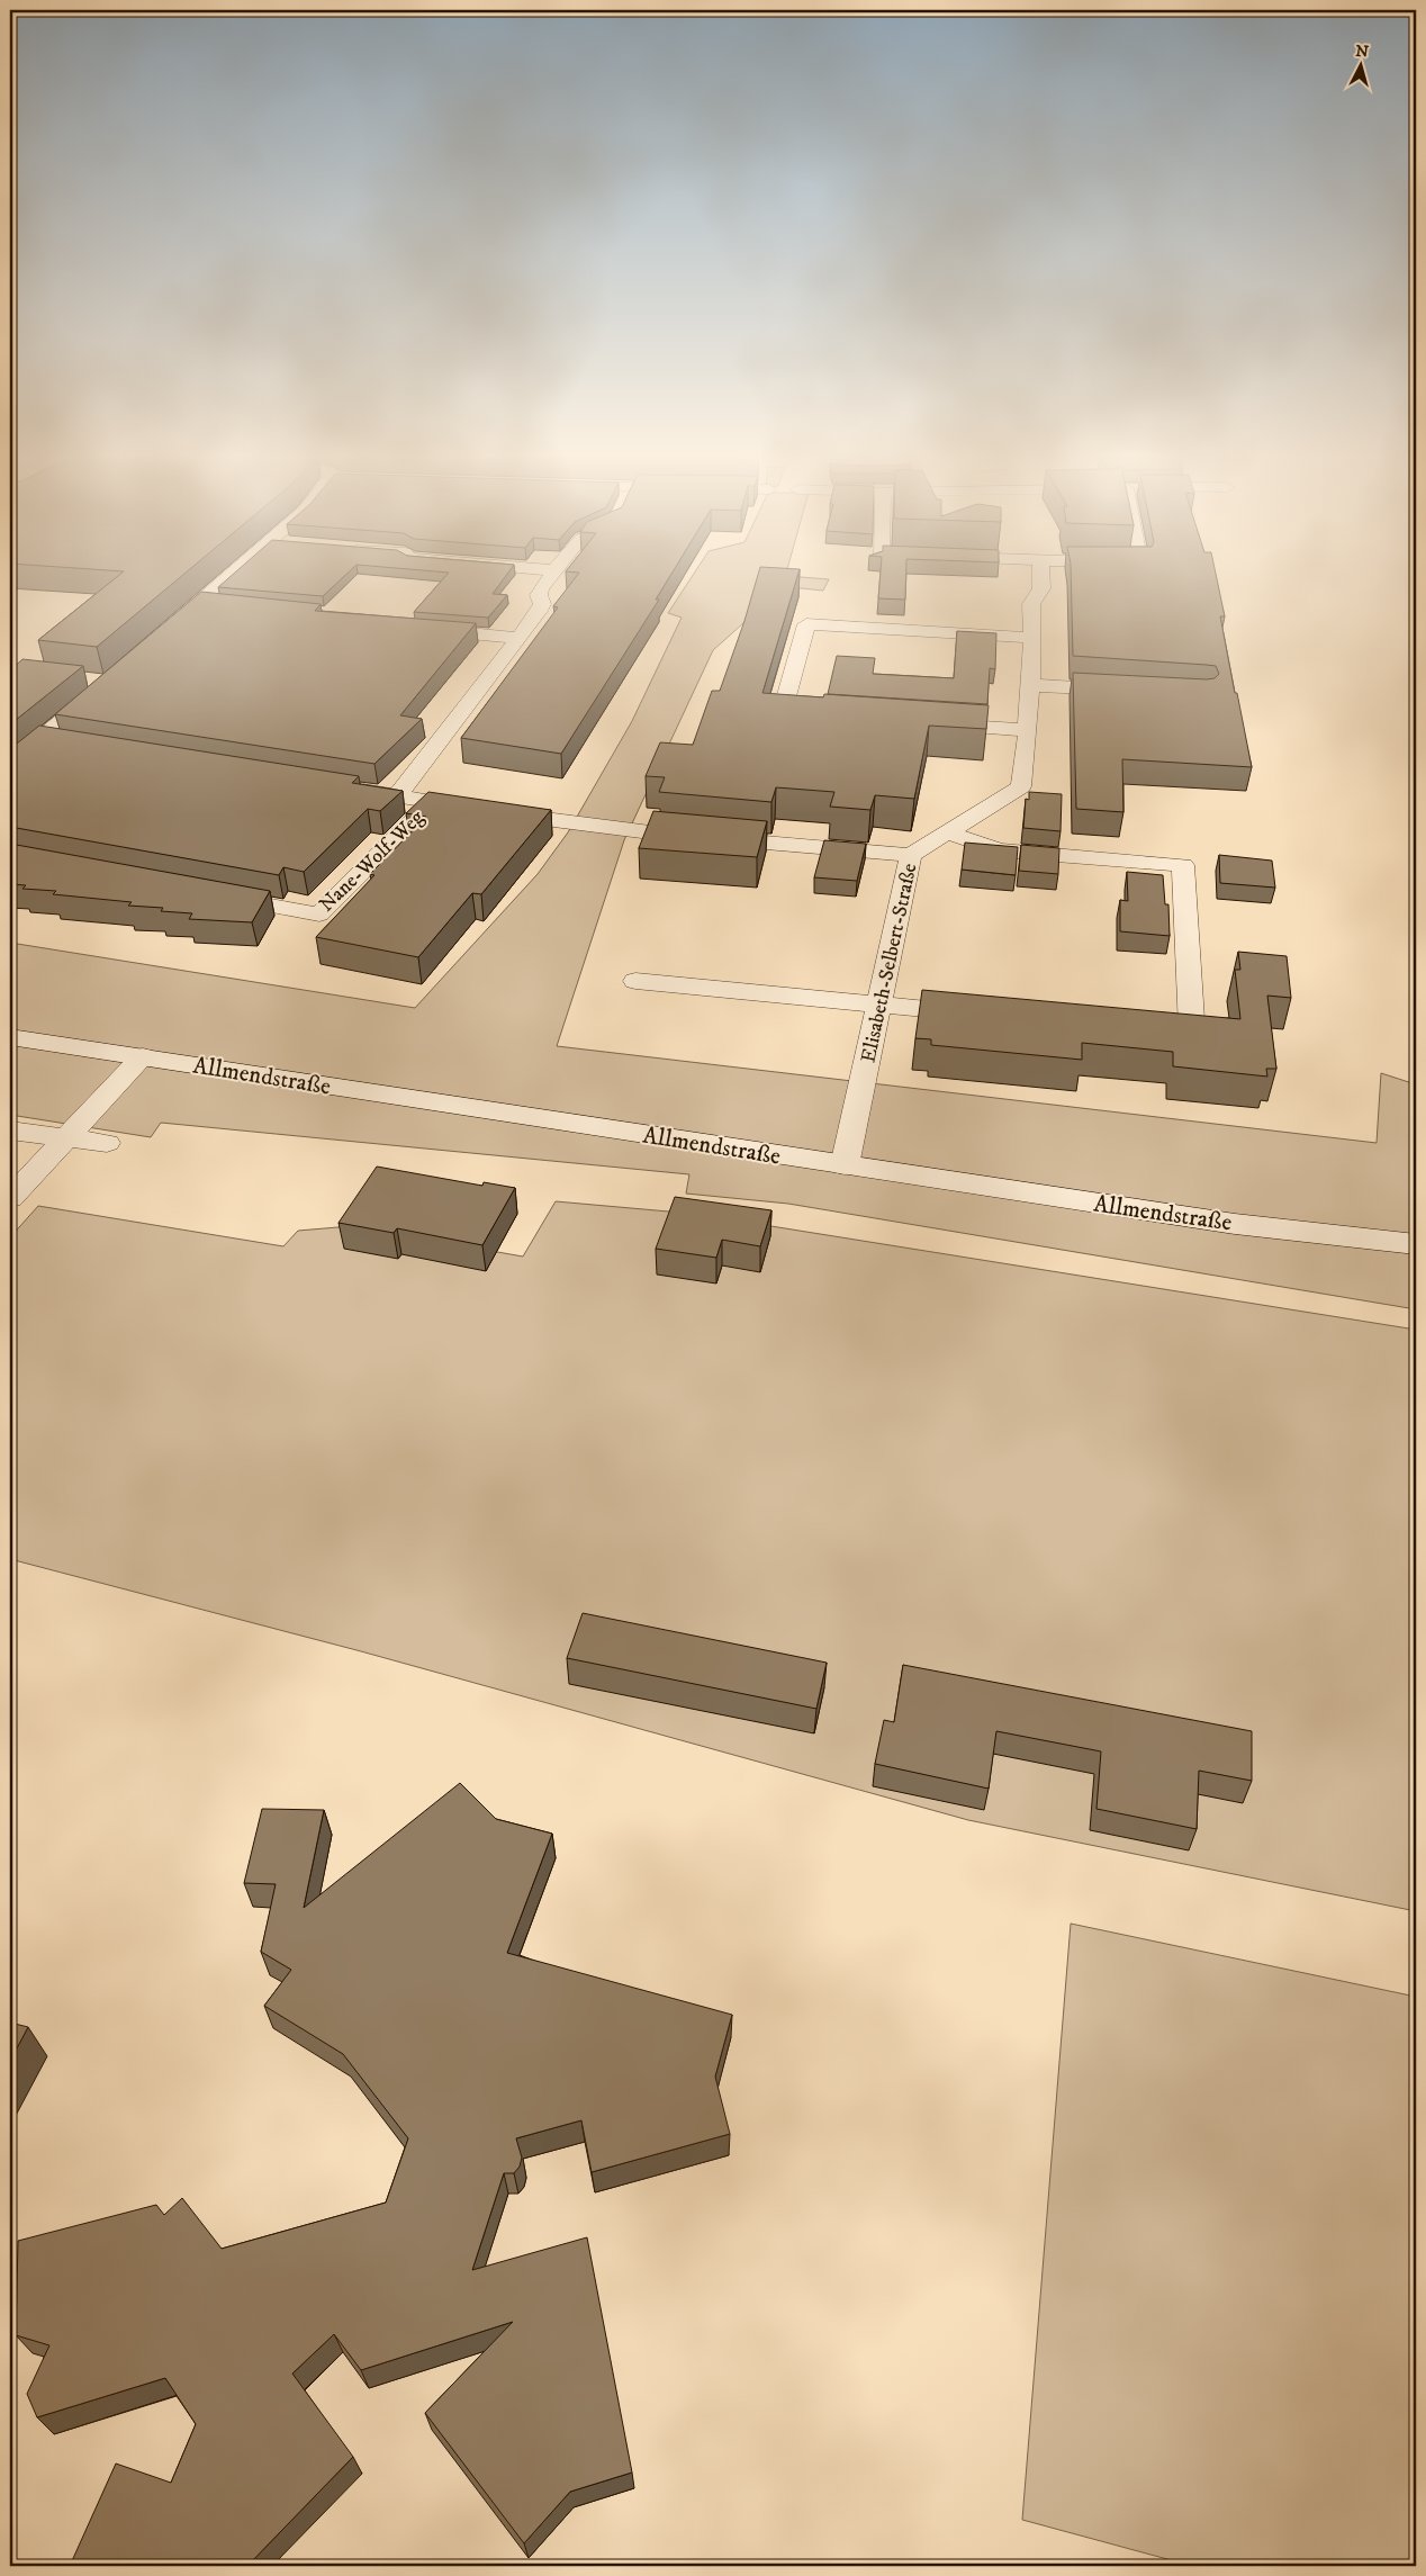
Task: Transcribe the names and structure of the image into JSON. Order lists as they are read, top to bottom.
{
  "streets": {
    "street": ["Nane-Wolf-Weg", "Elisabeth-Selbert-Straße", "Allmendstraße"]
  },
  "crossings": [
    ["Elisabeth-Selbert-Straße", "Allmendstraße"]
  ],
  "north": "top"
}
